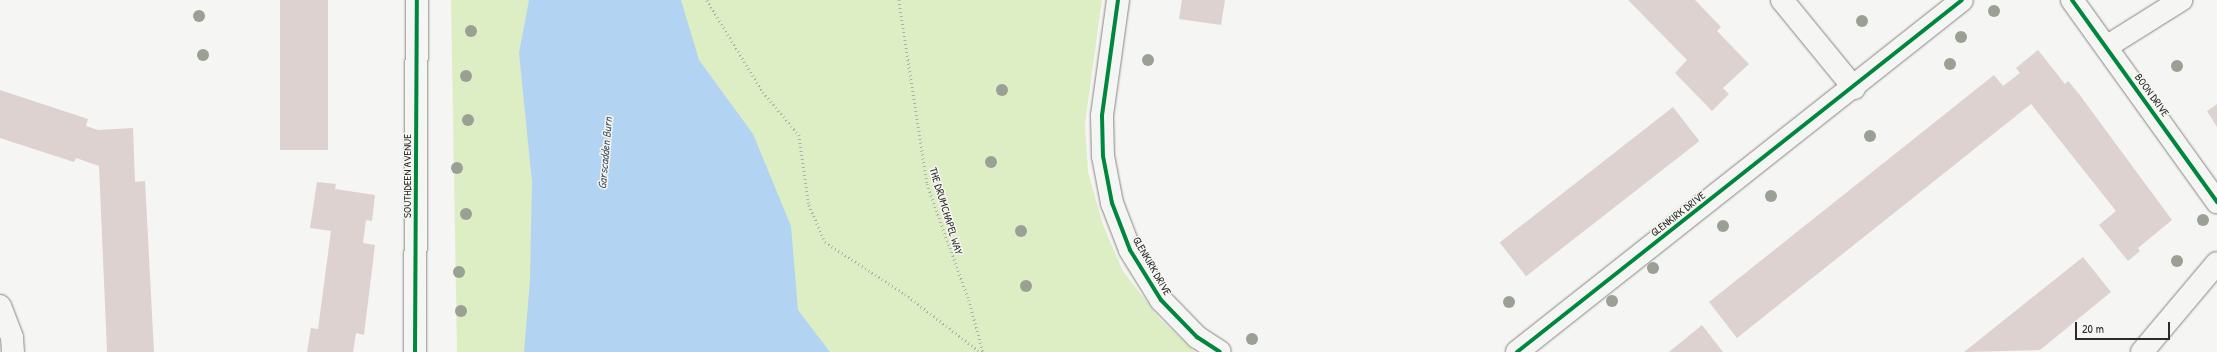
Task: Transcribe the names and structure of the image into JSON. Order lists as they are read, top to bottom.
{
  "streets": {
    "street": ["BOON DRIVE", "SOUTHDEEN AVENUE", "GLENKIRK DRIVE"],
    "path": ["THE DRUMCHAPEL WAY"]
  },
  "water": ["Garscadden Burn"],
  "scale_bar": "20 m"
}
